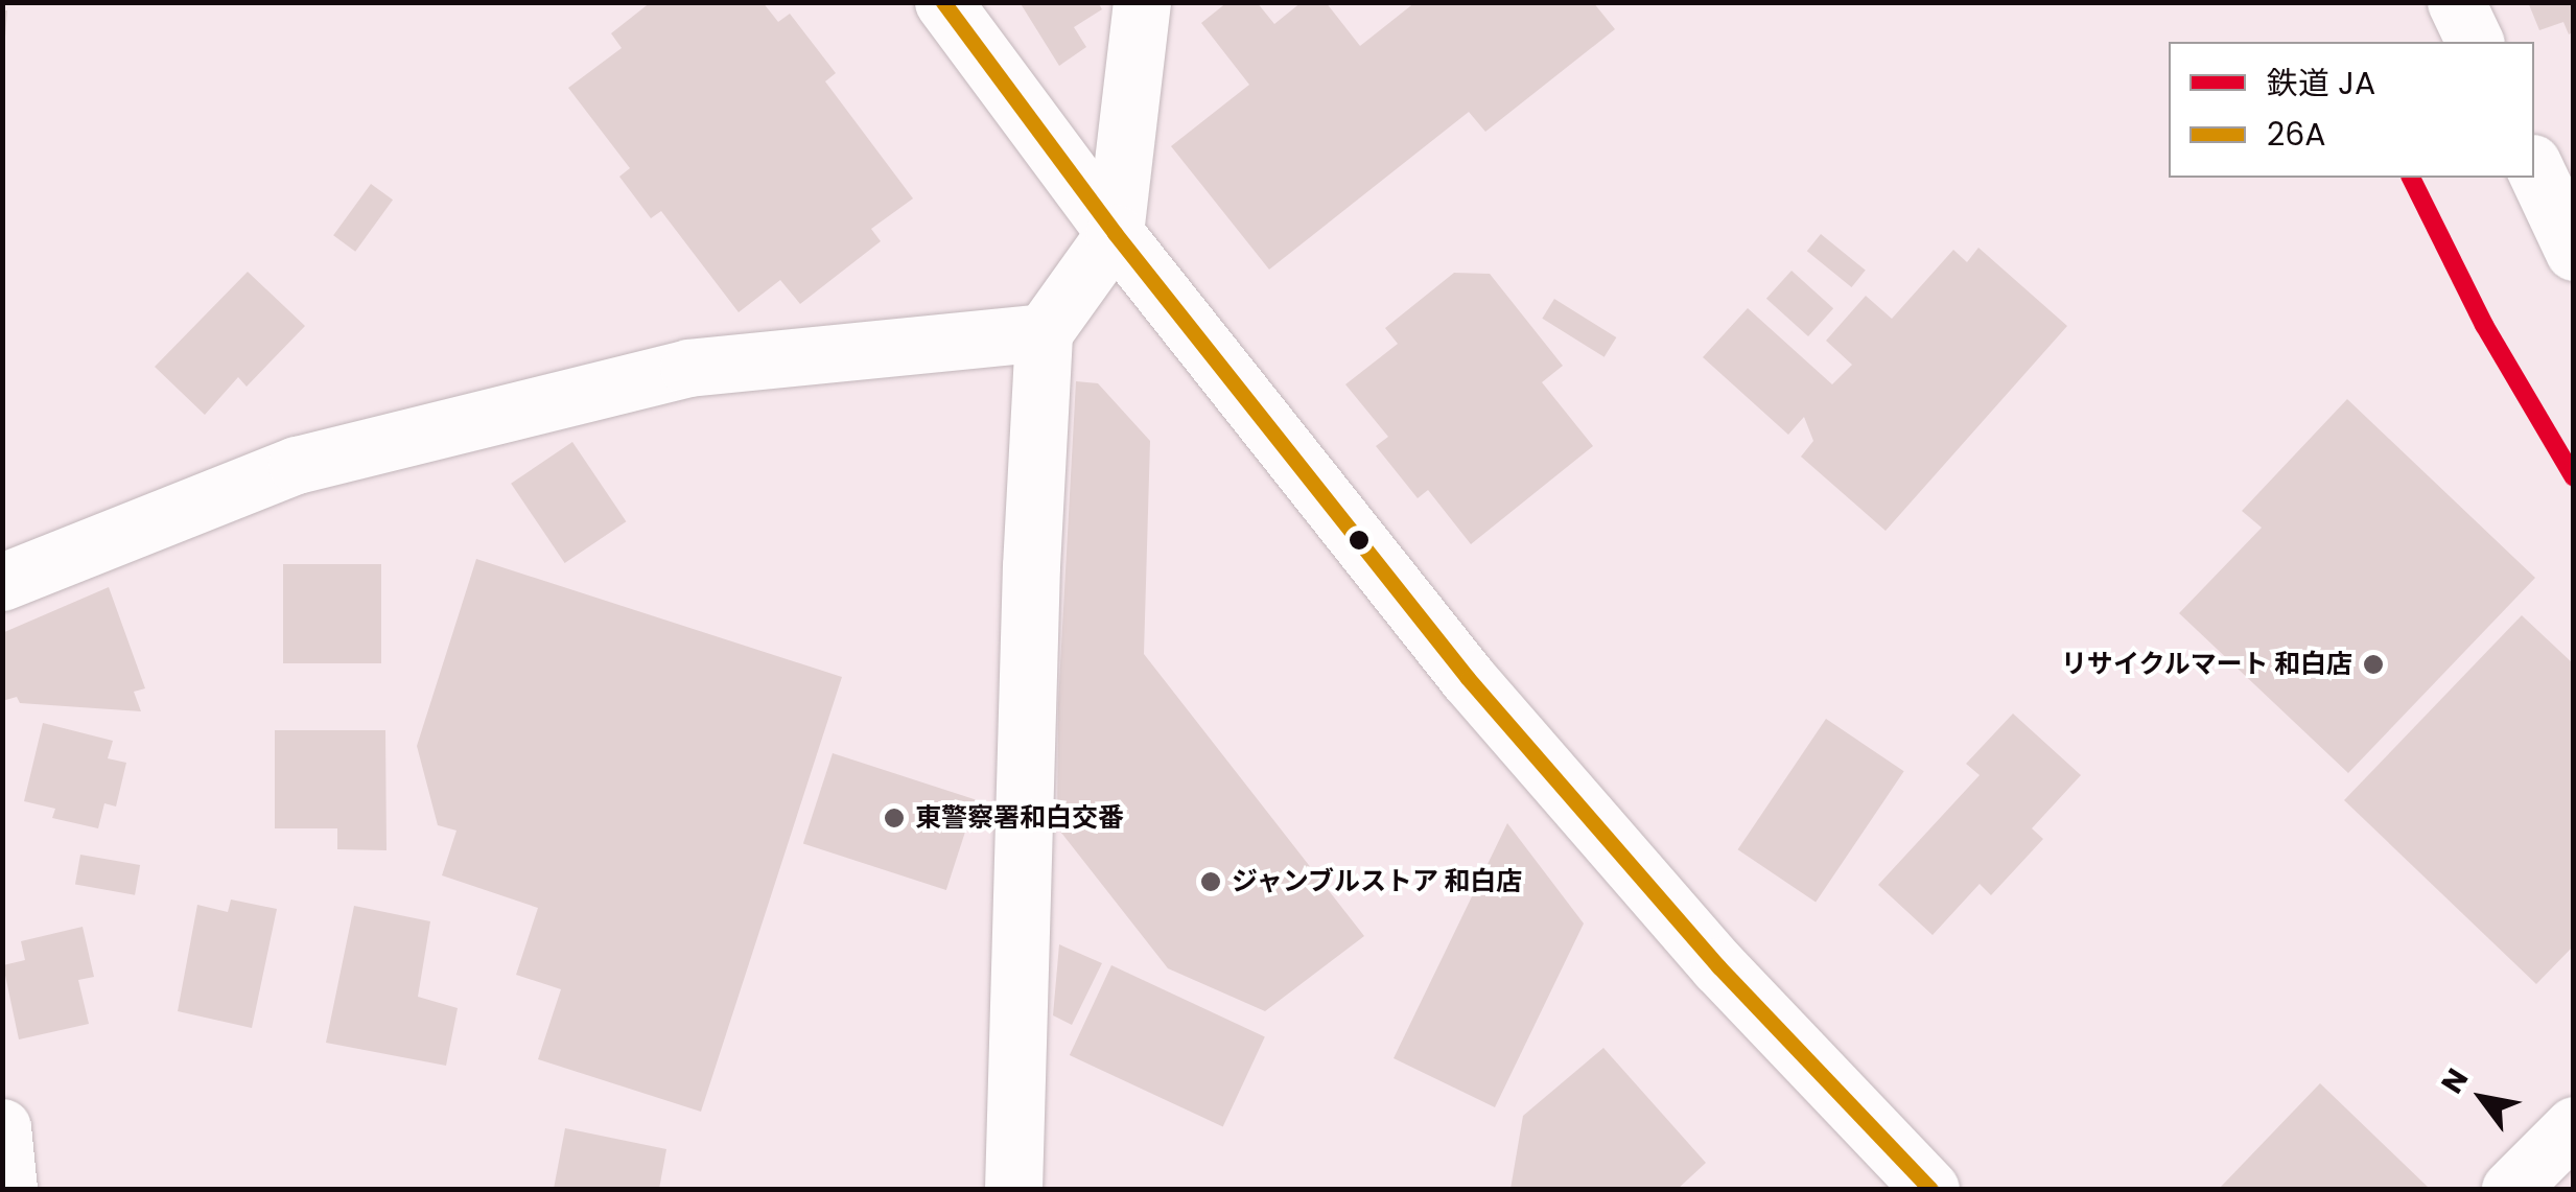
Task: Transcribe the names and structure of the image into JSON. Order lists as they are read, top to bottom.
{
  "places": ["リサイクルマート 和白店", "東警察署和白交番", "ジャンブルストア 和白店"],
  "lines": ["transit line 26A", "rail line JA"],
  "legend": ["鉄道 JA", "26A"],
  "north": "top left"
}
